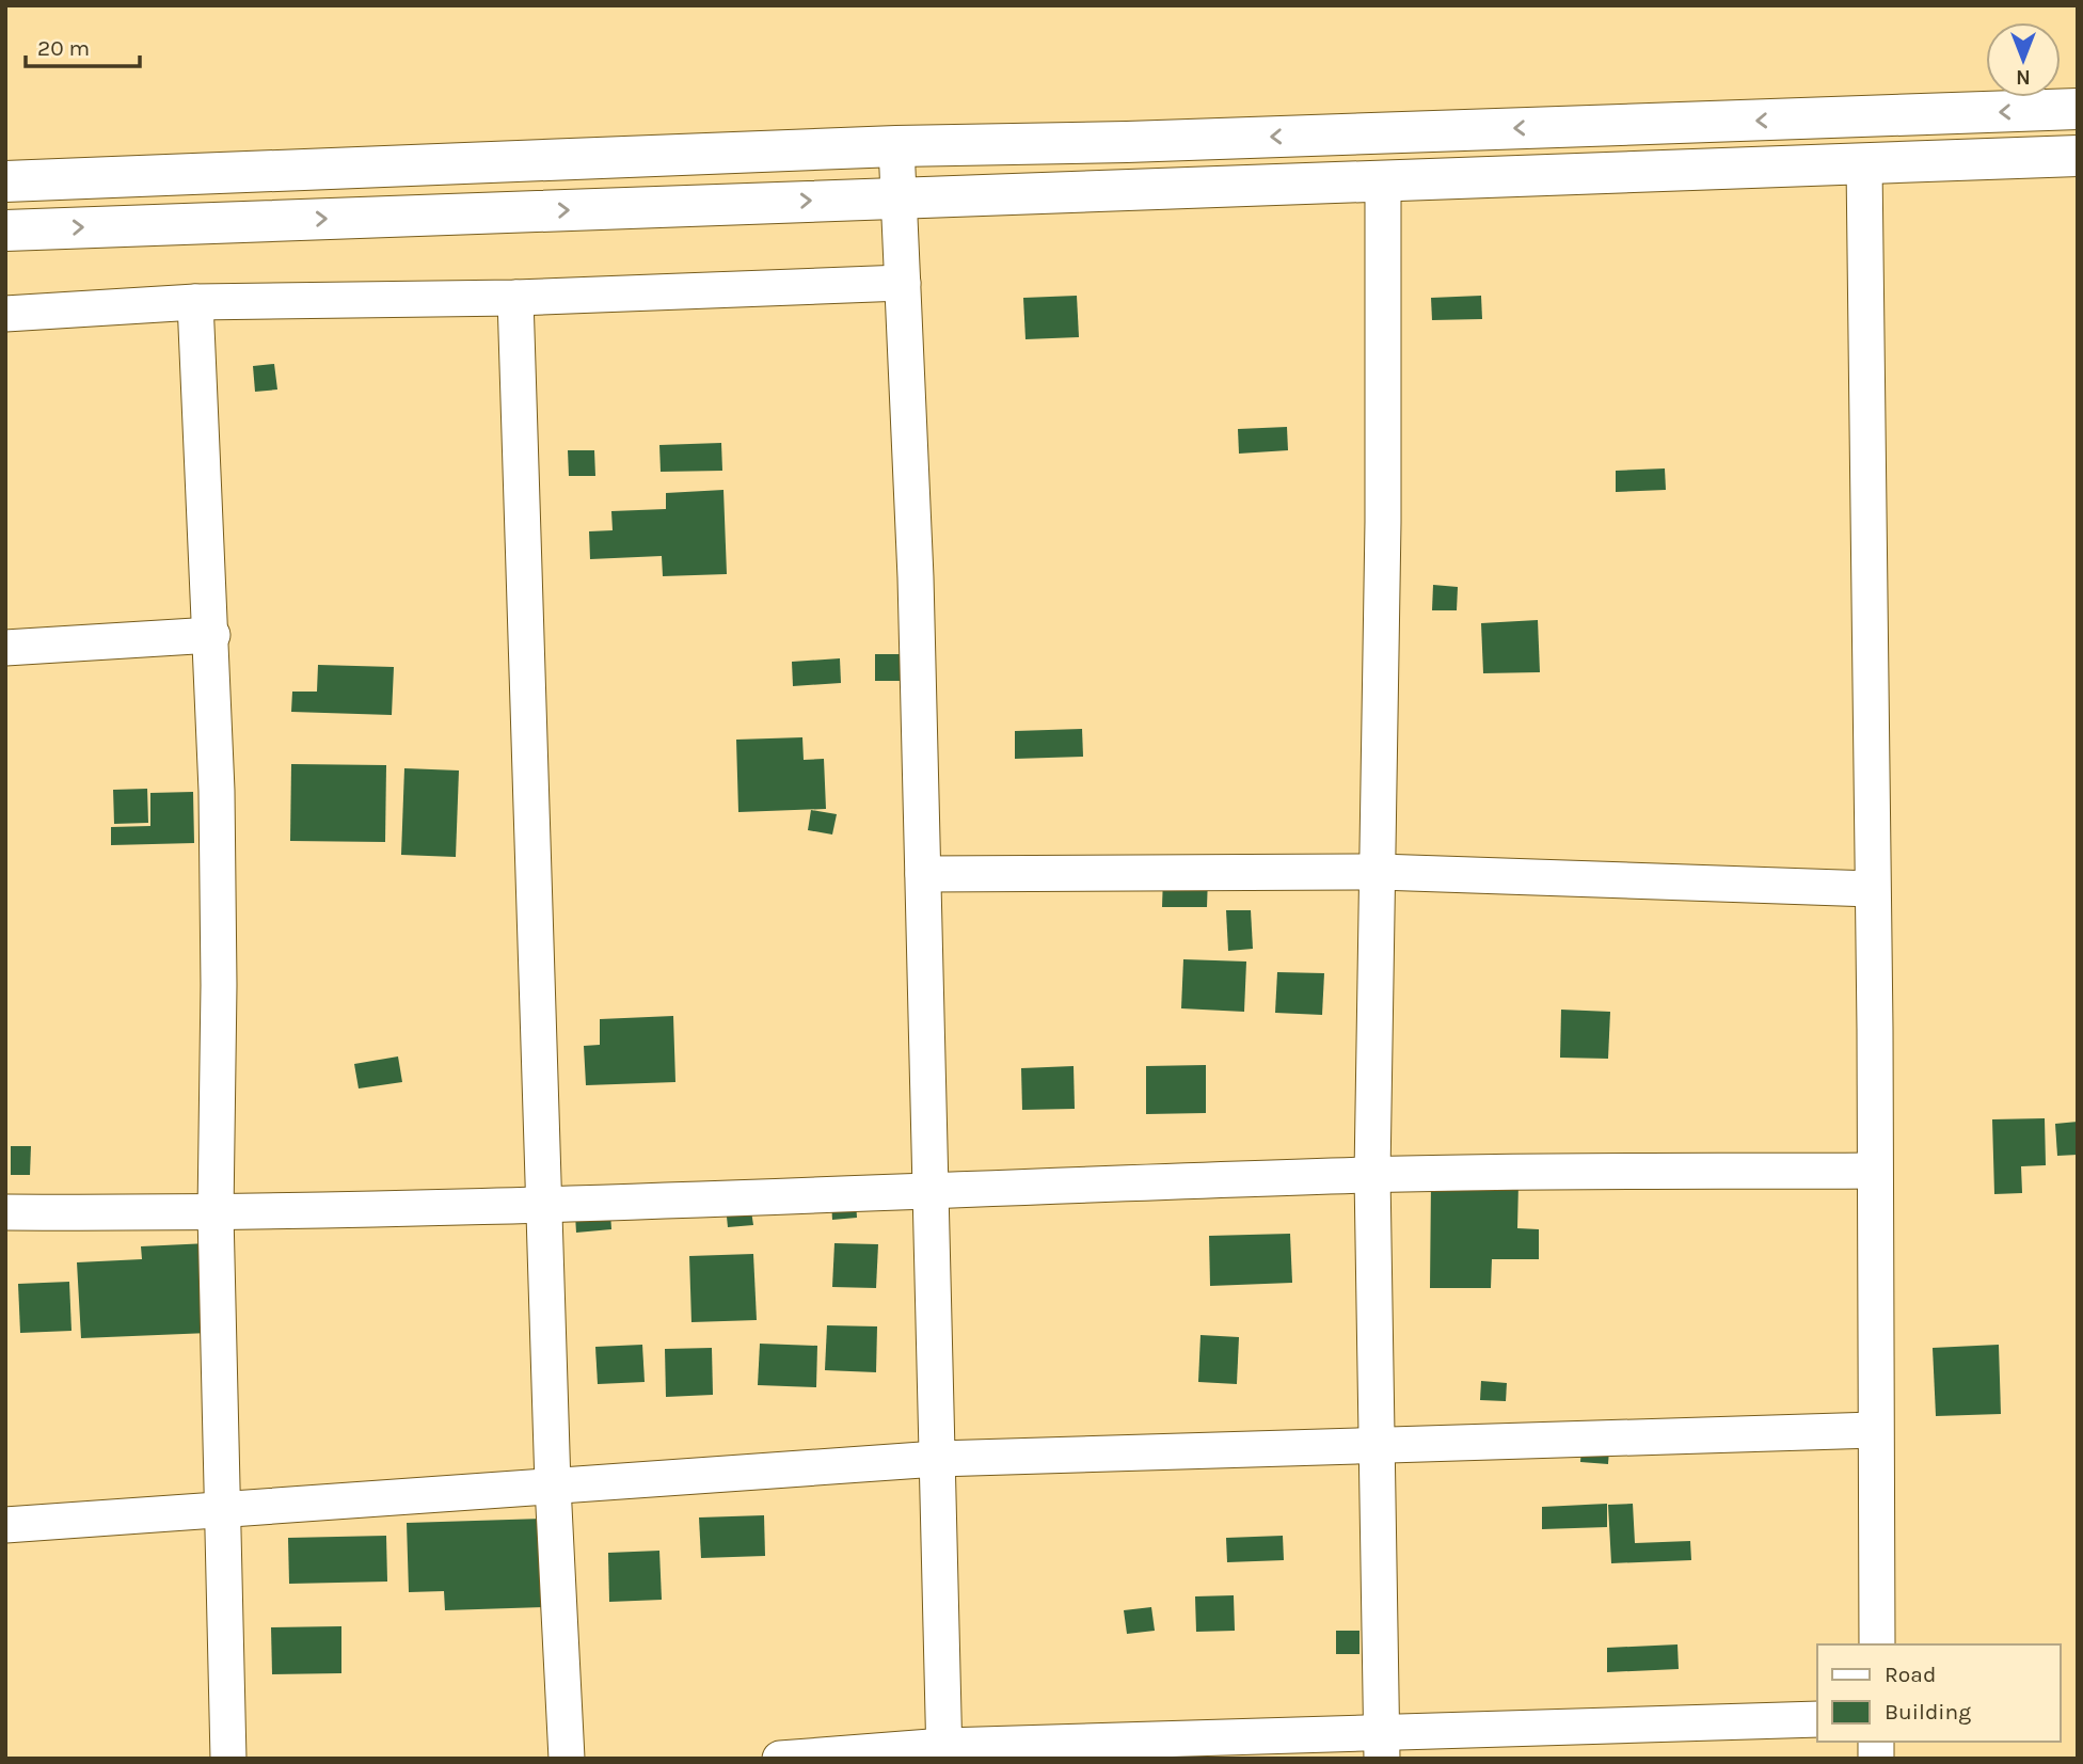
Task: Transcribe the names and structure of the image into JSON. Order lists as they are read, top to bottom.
{
  "legend": ["Road", "Building"],
  "scale_bar": "20 m",
  "north": "bottom"
}
